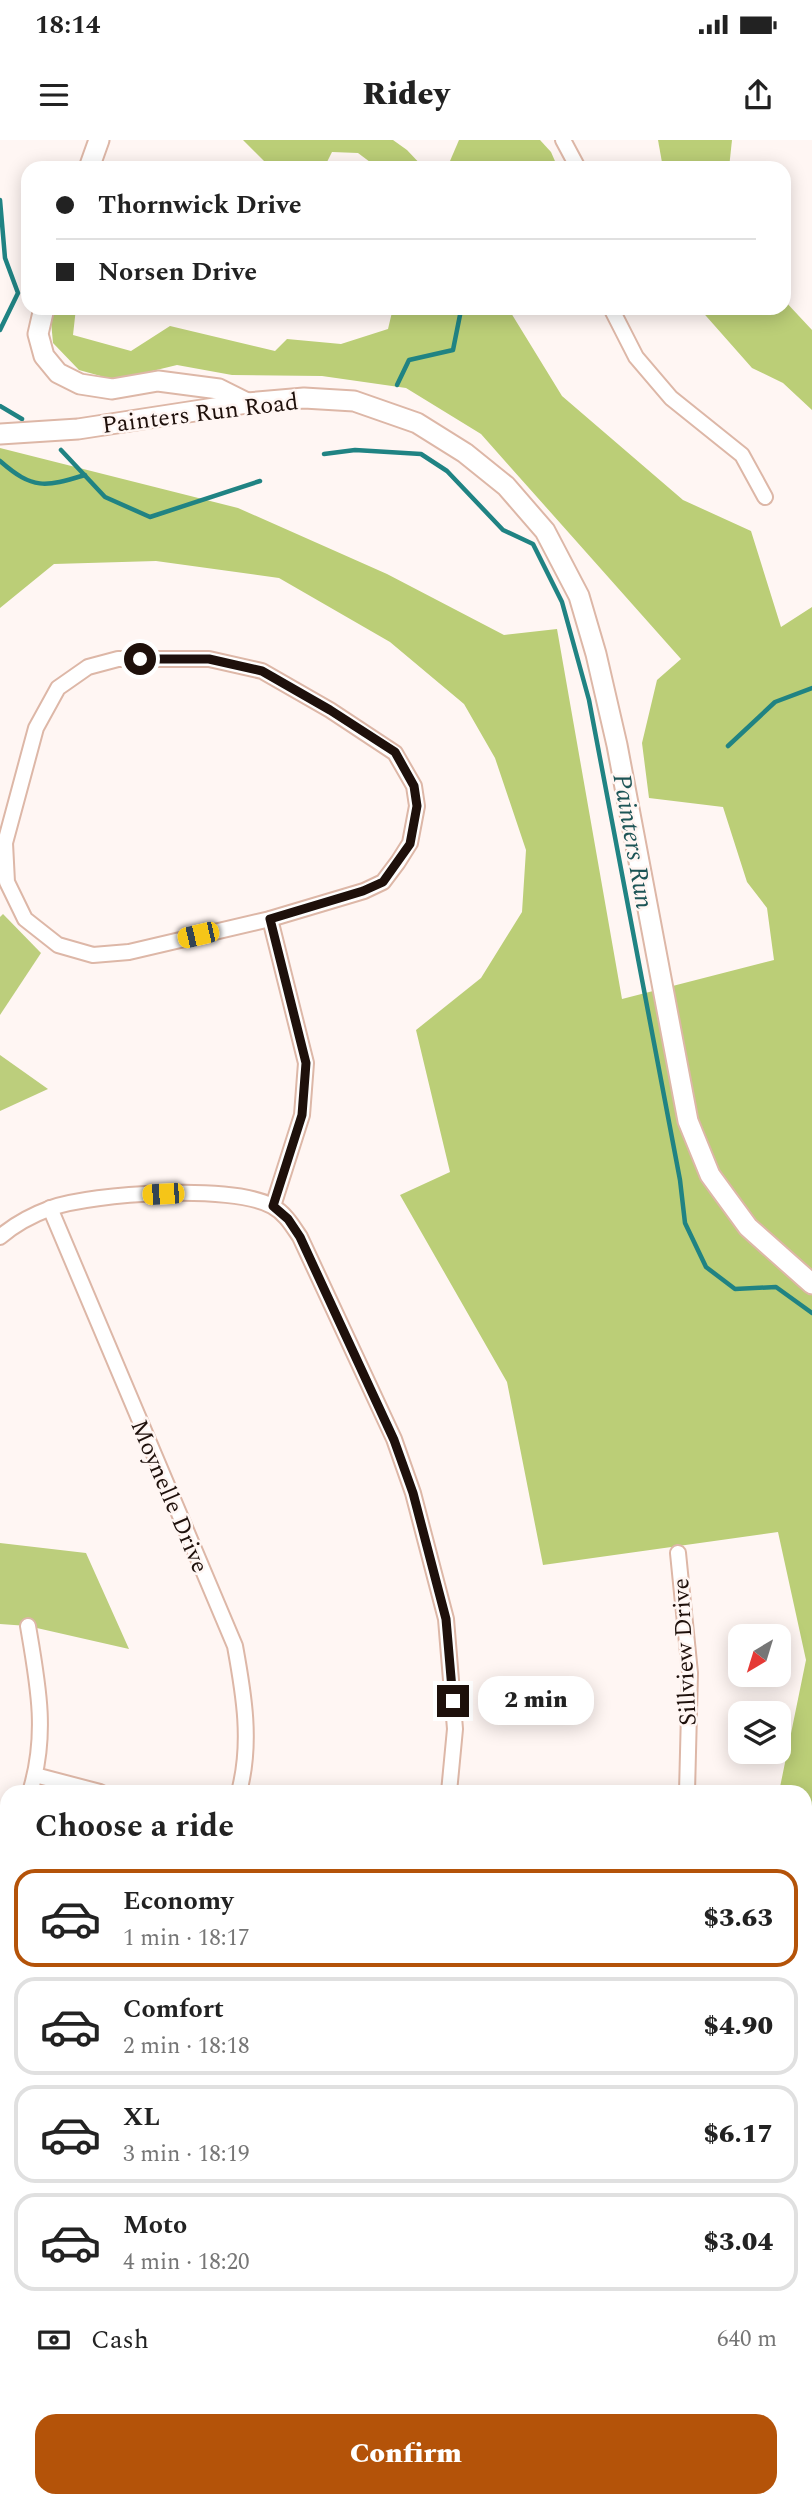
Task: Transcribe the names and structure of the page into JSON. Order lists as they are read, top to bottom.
{
  "streets": {
    "street": ["Painters Run Road", "Moynelle Drive", "Sillview Drive"]
  },
  "water": ["Painters Run"],
  "north": "bottom left",
  "page": {
    "status": "18:14",
    "header": "Ridey",
    "banner": ["Thornwick Drive", "Norsen Drive"],
    "bubble": "2 min",
    "heading": "Choose a ride",
    "list": [
      {
        "name": "Economy",
        "note": "1 min · 18:17",
        "value": "$3.63"
      },
      {
        "name": "Comfort",
        "note": "2 min · 18:18",
        "value": "$4.90"
      },
      {
        "name": "XL",
        "note": "3 min · 18:19",
        "value": "$6.17"
      },
      {
        "name": "Moto",
        "note": "4 min · 18:20",
        "value": "$3.04"
      }
    ],
    "pay": ["Cash", "640 m"],
    "buttons": "Confirm"
  }
}
